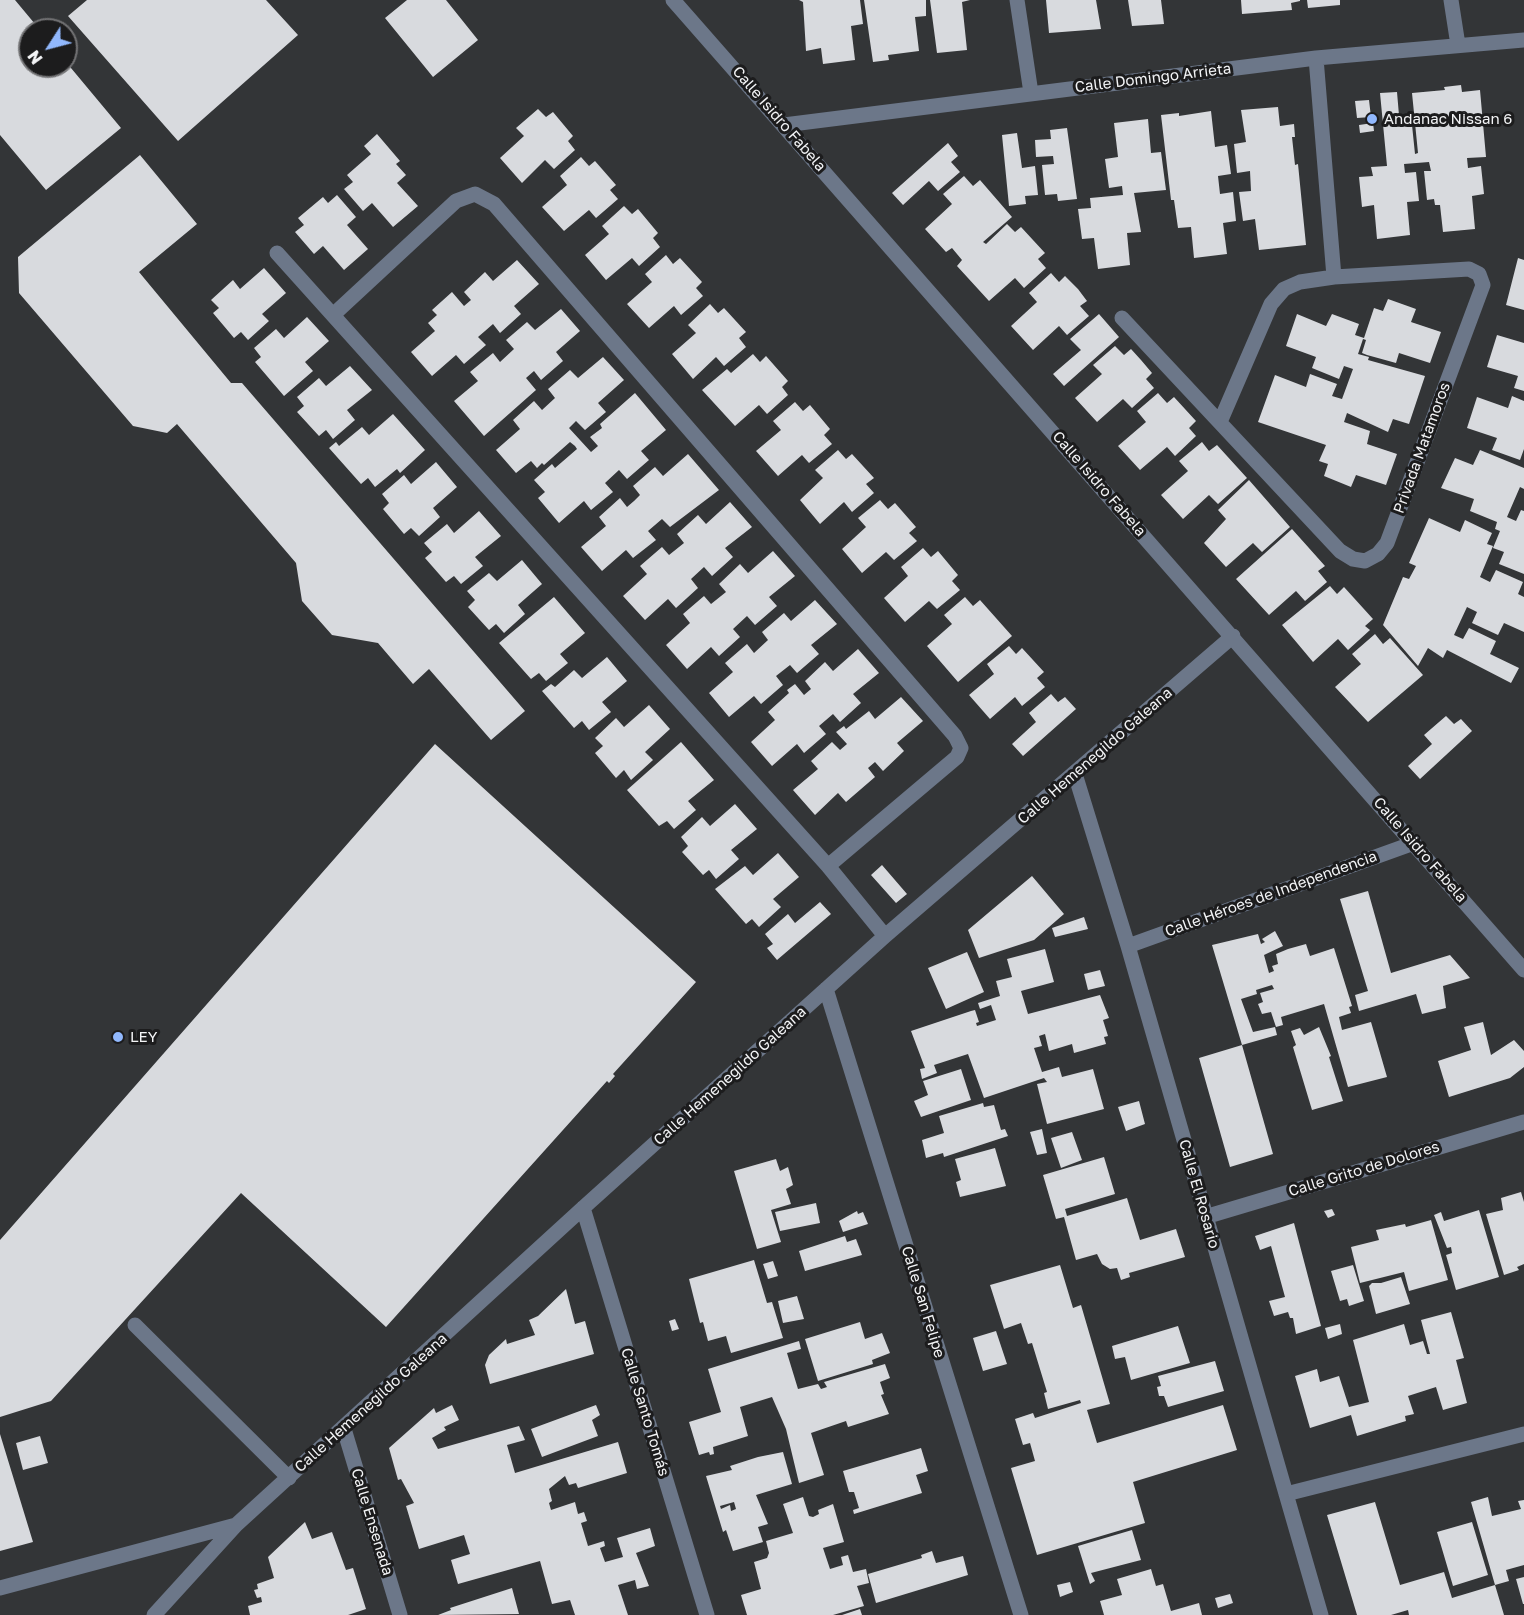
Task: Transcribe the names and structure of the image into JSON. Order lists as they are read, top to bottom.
{
  "streets": {
    "street": [
      "Calle Domingo Arrieta",
      "Calle Isidro Fabela",
      "Privada Matamoros",
      "Calle Hemenegildo Galeana",
      "Calle Héroes de Independencia",
      "Calle Grito de Dolores",
      "Calle El Rosario",
      "Calle San Felipe",
      "Calle Santo Tomás",
      "Calle Ensenada"
    ]
  },
  "crossings": [
    ["Calle Domingo Arrieta", "Calle Isidro Fabela"],
    ["Calle Isidro Fabela", "Calle Hemenegildo Galeana"],
    ["Calle Isidro Fabela", "Calle Héroes de Independencia"],
    ["Calle Hemenegildo Galeana", "Calle El Rosario"],
    ["Calle Hemenegildo Galeana", "Calle San Felipe"],
    ["Calle Hemenegildo Galeana", "Calle Santo Tomás"],
    ["Calle Hemenegildo Galeana", "Calle Ensenada"],
    ["Calle Héroes de Independencia", "Calle El Rosario"],
    ["Calle Grito de Dolores", "Calle El Rosario"]
  ],
  "places": ["Andanac Nissan 6", "LEY"],
  "north": "bottom left"
}
